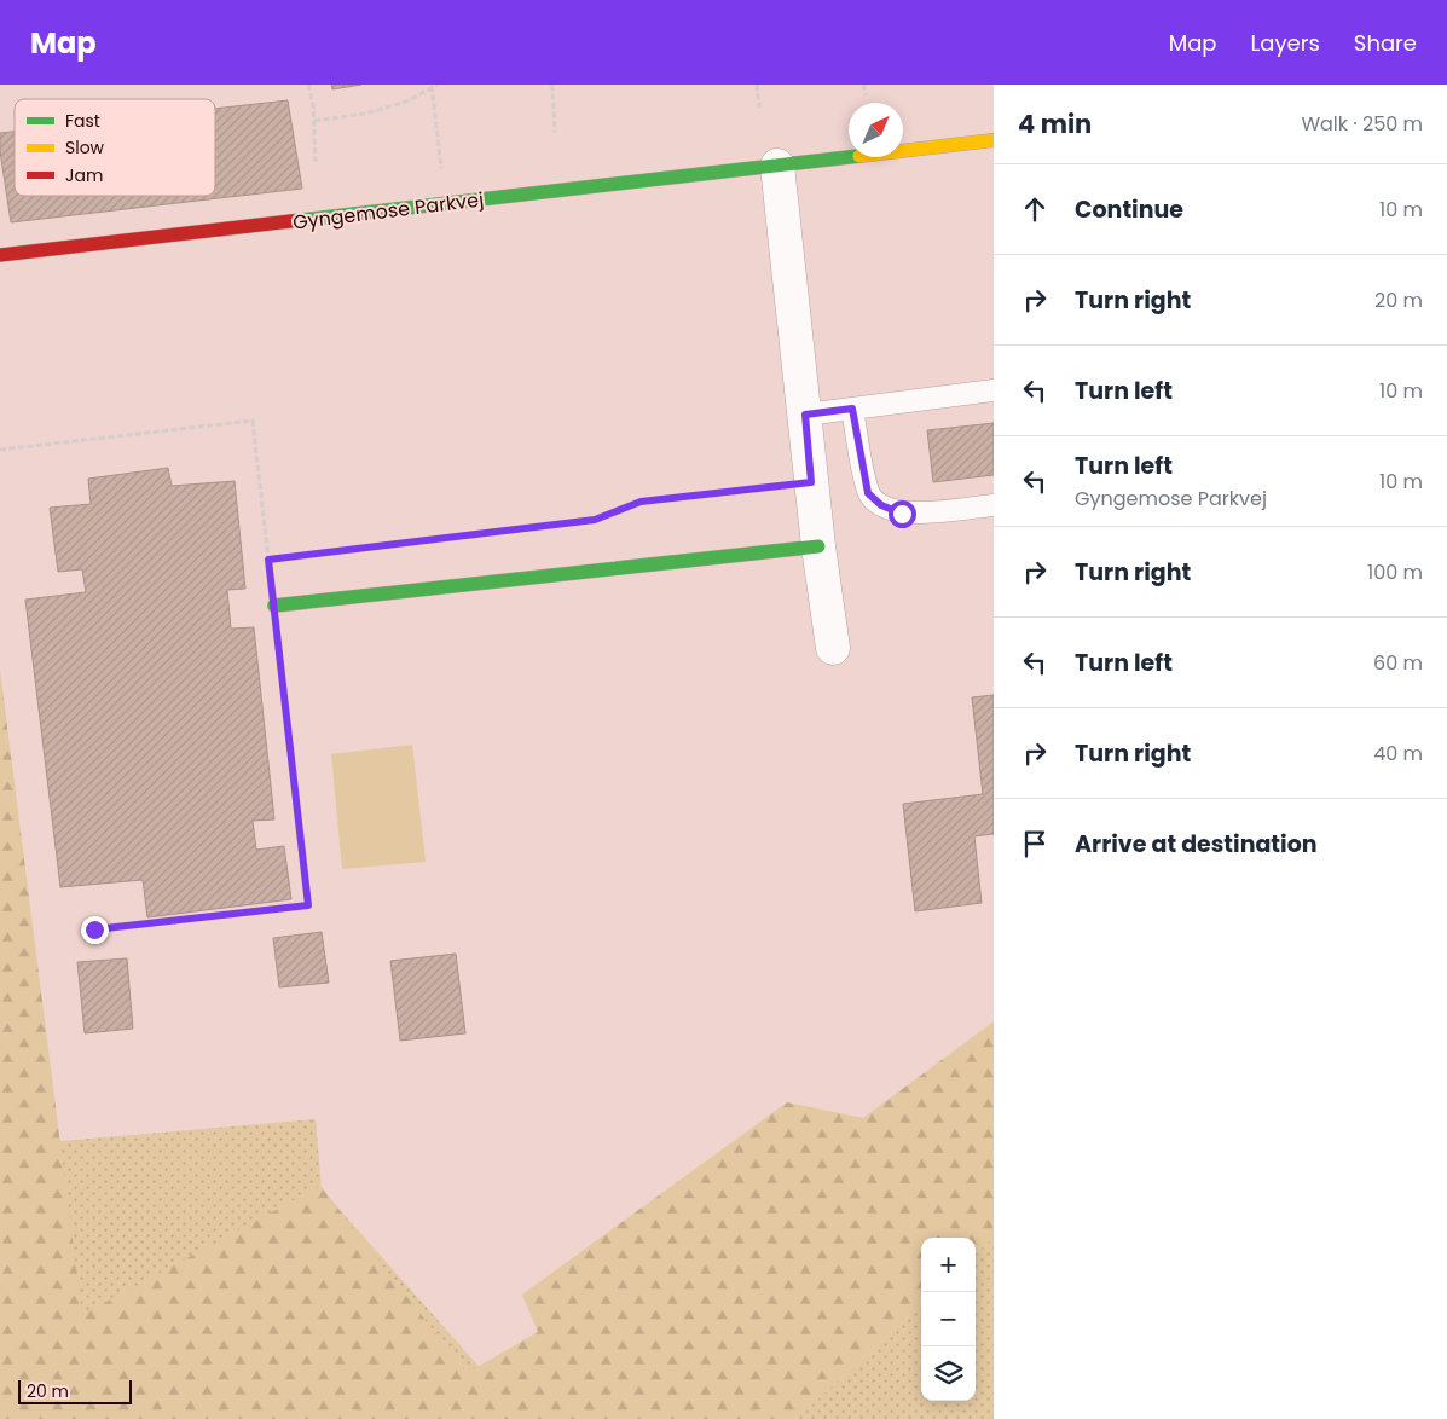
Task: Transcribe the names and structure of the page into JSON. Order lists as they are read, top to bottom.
{
  "streets": {
    "street": ["Gyngemose Parkvej"]
  },
  "legend": ["Fast", "Slow", "Jam"],
  "scale_bar": "20 m",
  "north": "top right",
  "page": {
    "header": "Map",
    "nav": ["Map", "Layers", "Share"],
    "heading": ["4 min", "Walk · 250 m"],
    "list": [
      ["Continue", "10 m"],
      ["Turn right", "20 m"],
      ["Turn left", "10 m"],
      ["Turn left", "Gyngemose Parkvej", "10 m"],
      ["Turn right", "100 m"],
      ["Turn left", "60 m"],
      ["Turn right", "40 m"],
      "Arrive at destination"
    ],
    "map_buttons": ["+", "−"],
    "scale": "20 m"
  }
}
